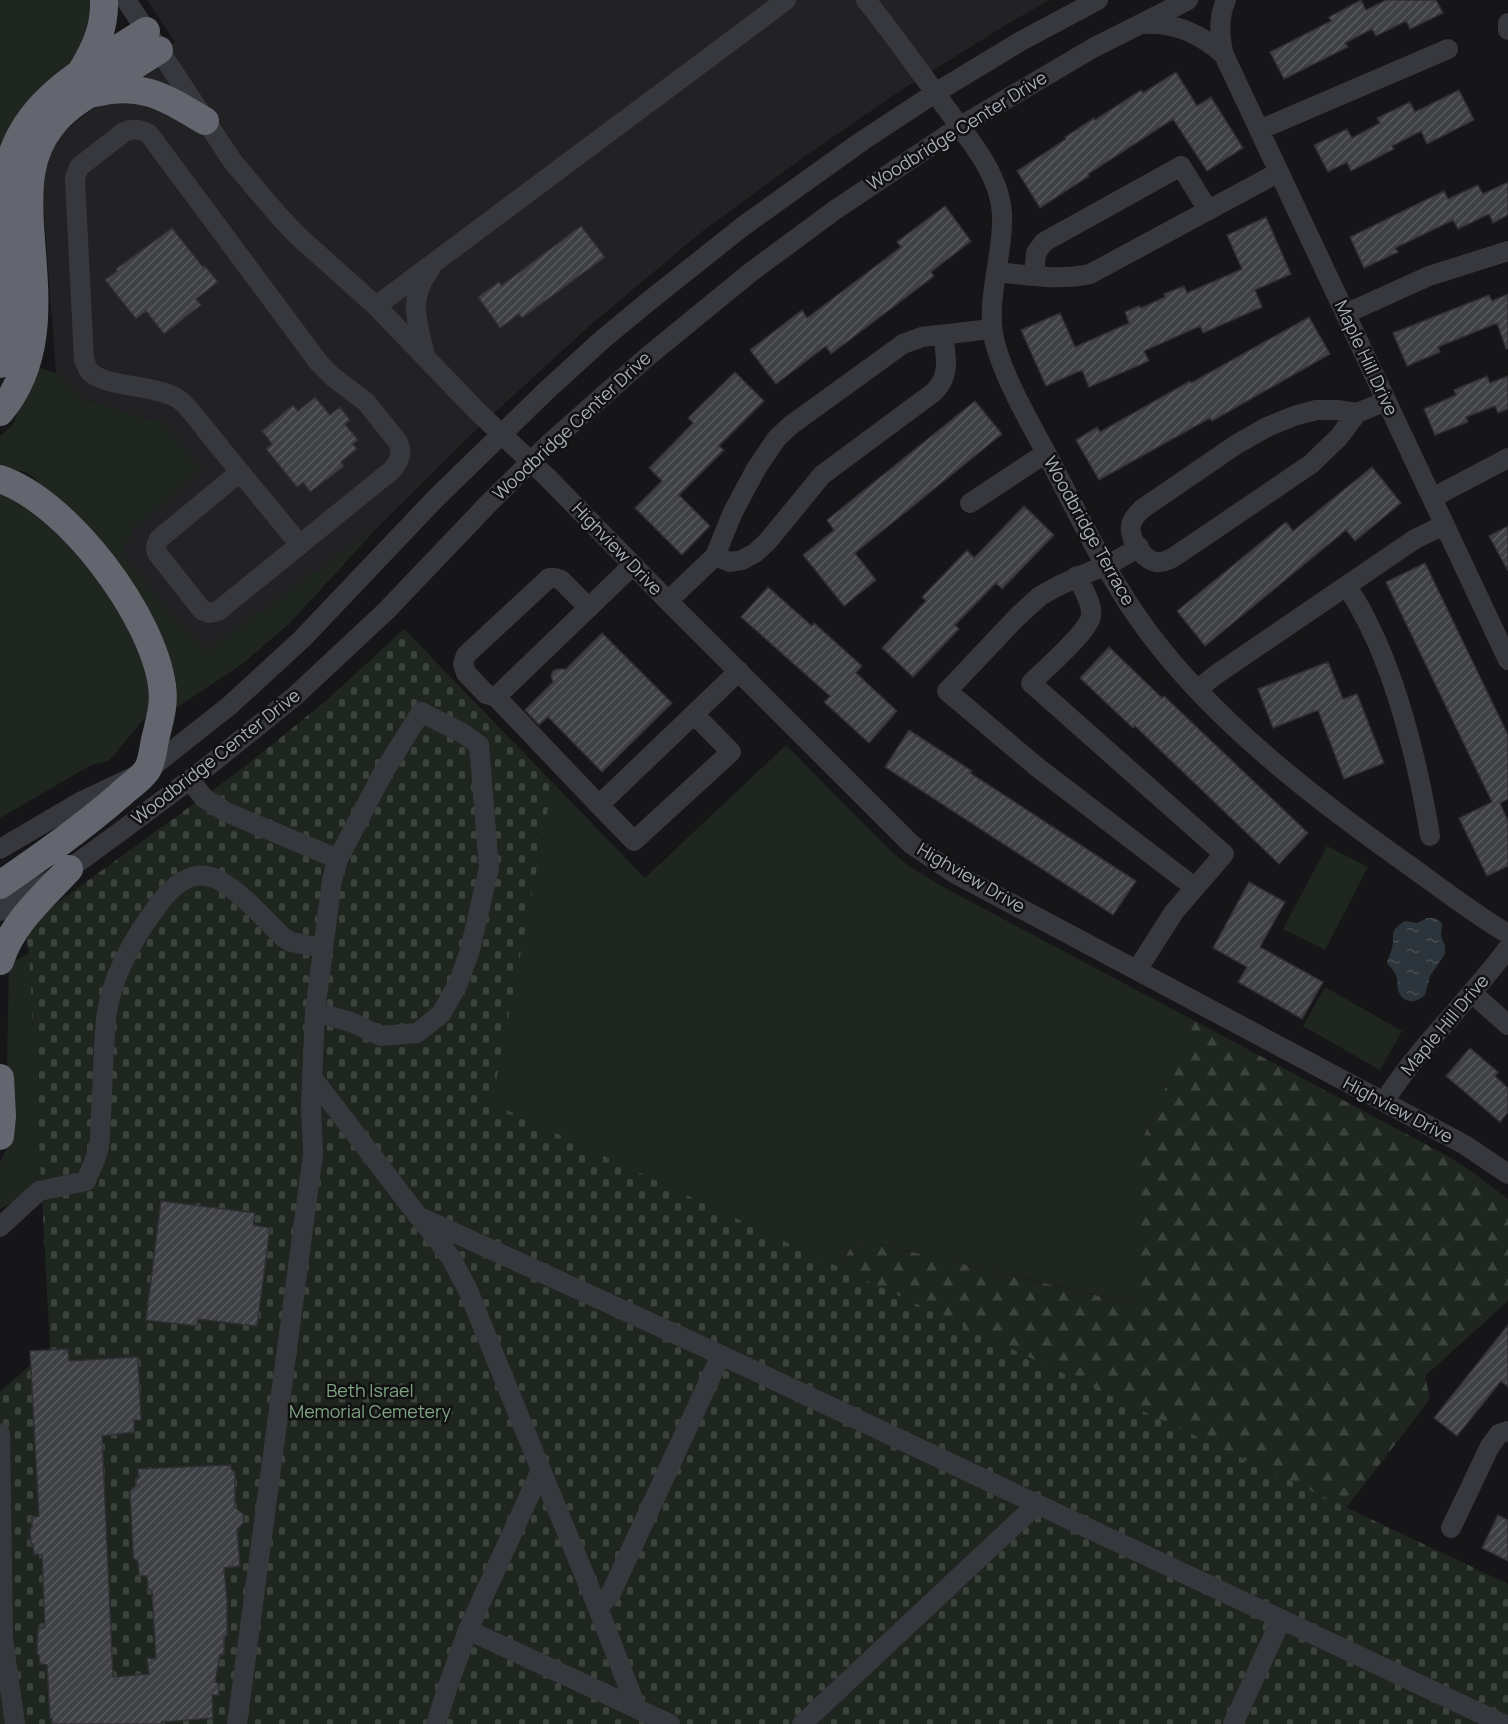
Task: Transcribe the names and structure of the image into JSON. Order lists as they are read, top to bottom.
{
  "streets": {
    "street": [
      "Woodbridge Center Drive",
      "Maple Hill Drive",
      "Woodbridge Terrace",
      "Highview Drive"
    ]
  },
  "crossings": [
    ["Woodbridge Center Drive", "Maple Hill Drive"],
    ["Woodbridge Center Drive", "Woodbridge Terrace"],
    ["Woodbridge Center Drive", "Highview Drive"],
    ["Maple Hill Drive", "Highview Drive"]
  ],
  "parks": ["Beth Israel Memorial Cemetery"]
}
